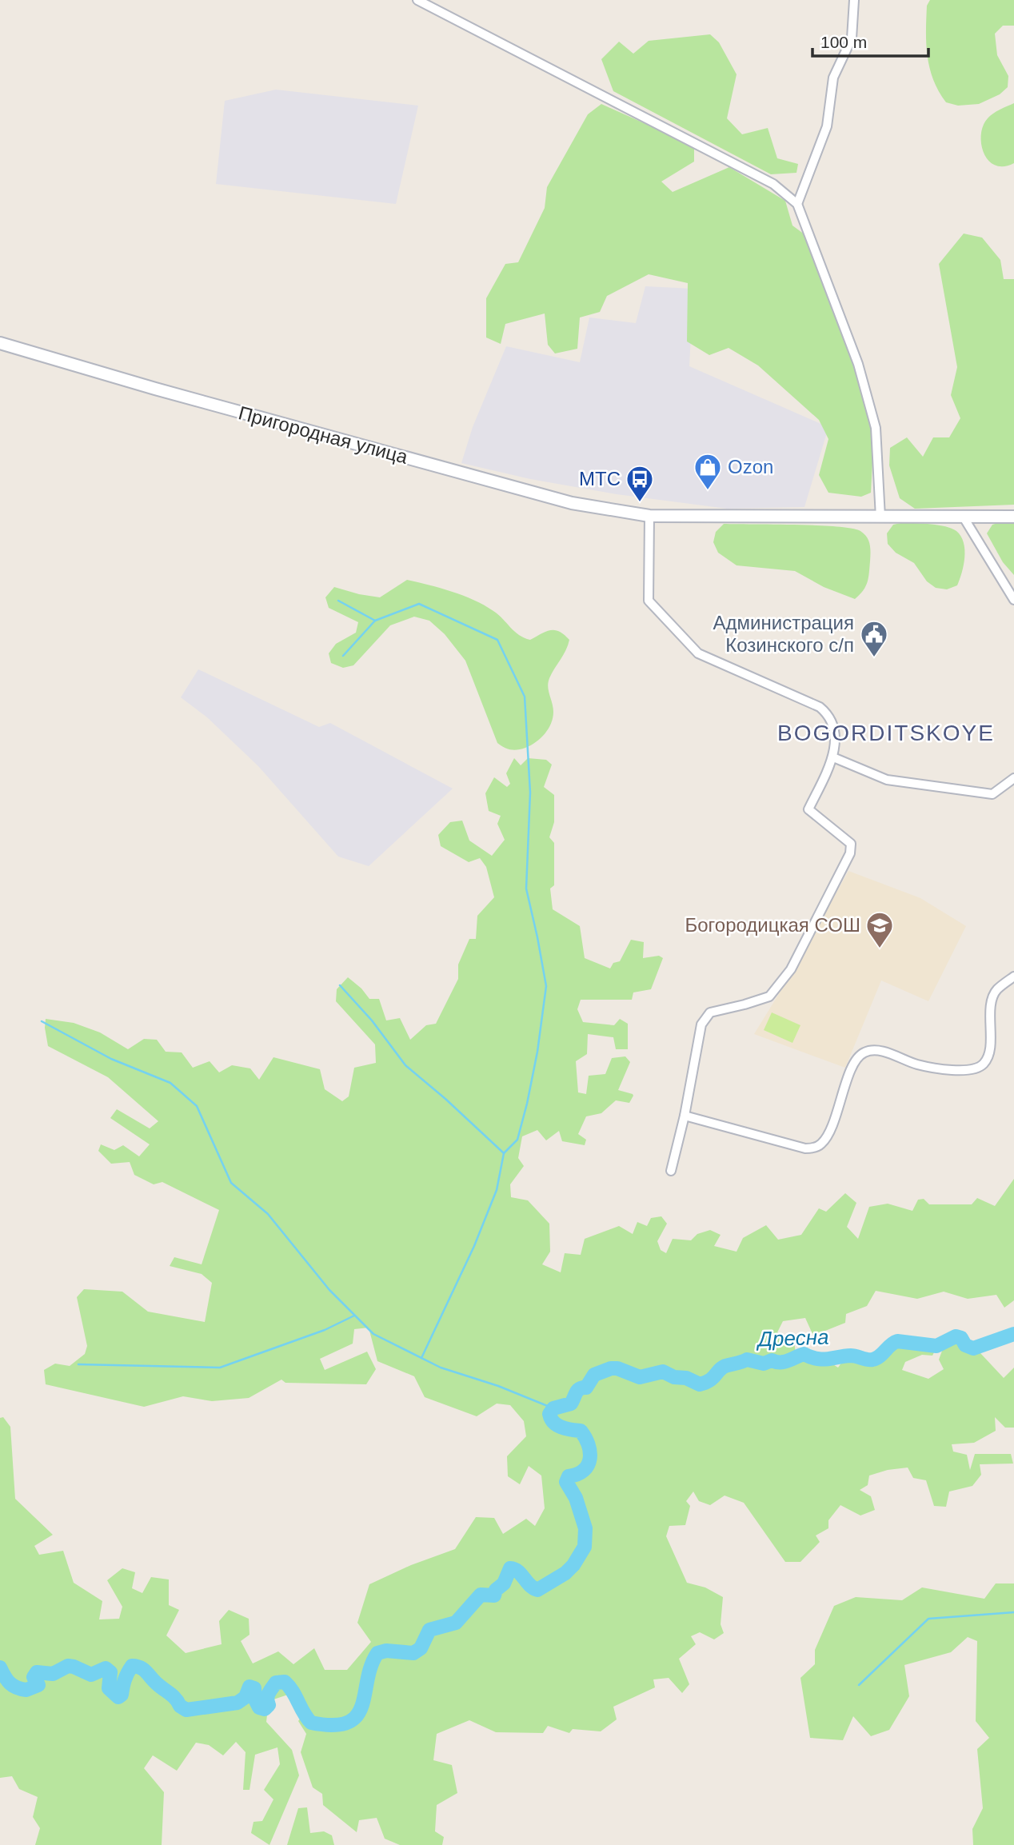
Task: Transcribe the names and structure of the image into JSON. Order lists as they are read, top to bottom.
{
  "streets": {
    "street": ["Пригородная улица"]
  },
  "districts": ["BOGORDITSKOYE"],
  "water": ["Дресна"],
  "places": {
    "shop": ["Ozon"],
    "bus stop": ["МТС"],
    "public building": ["Администрация Козинского с/п"],
    "school or university": ["Богородицкая СОШ"]
  },
  "scale_bar": "100 m"
}
